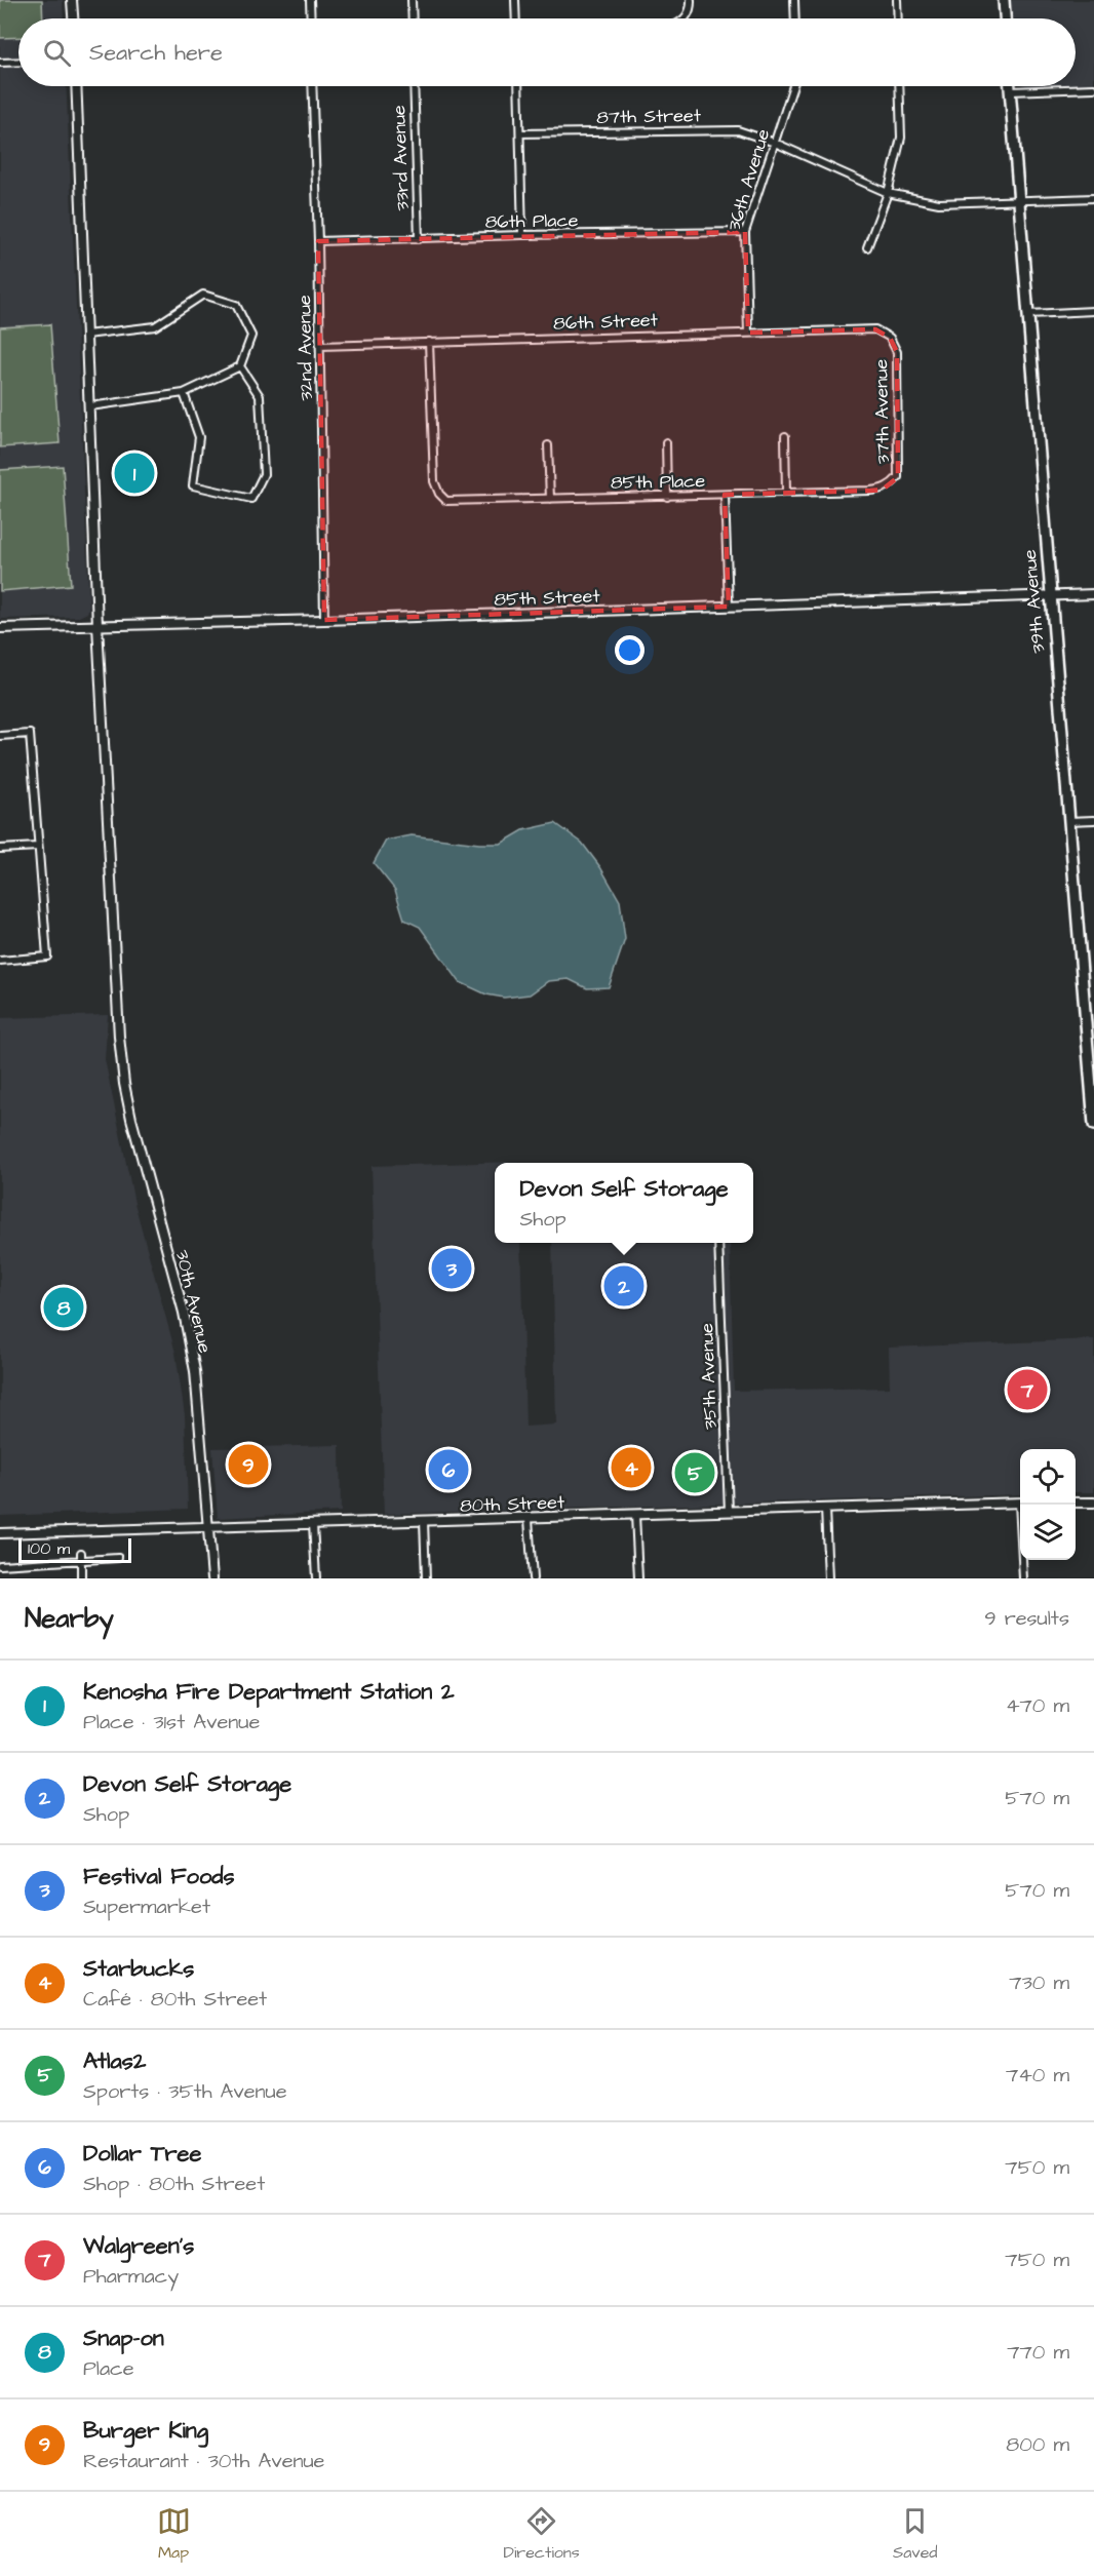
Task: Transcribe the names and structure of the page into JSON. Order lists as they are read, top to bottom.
{
  "streets": {
    "main road": ["39th Avenue"],
    "street": [
      "87th Street",
      "33rd Avenue",
      "36th Avenue",
      "86th Place",
      "86th Street",
      "32nd Avenue",
      "37th Avenue",
      "85th Place",
      "85th Street",
      "30th Avenue",
      "35th Avenue",
      "80th Street"
    ]
  },
  "crossings": [
    ["87th Street", "36th Avenue"],
    ["87th Street", "39th Avenue"],
    ["33rd Avenue", "86th Place"],
    ["36th Avenue", "86th Place"],
    ["36th Avenue", "86th Street"],
    ["86th Place", "32nd Avenue"],
    ["86th Street", "32nd Avenue"],
    ["86th Street", "37th Avenue"],
    ["86th Street", "85th Place"],
    ["32nd Avenue", "85th Street"],
    ["37th Avenue", "85th Place"],
    ["85th Street", "39th Avenue"],
    ["85th Street", "30th Avenue"],
    ["30th Avenue", "80th Street"],
    ["35th Avenue", "80th Street"]
  ],
  "scale_bar": "100 m",
  "page": {
    "search": "Search here",
    "pins": [
      "1",
      "3",
      "2",
      "8",
      "7",
      "9",
      "4",
      "6",
      "5"
    ],
    "popup": ["Devon Self Storage", "Shop"],
    "scale": "100 m",
    "heading": ["Nearby", "9 results"],
    "list": [
      {
        "mark": "1",
        "name": "Kenosha Fire Department Station 2",
        "note": "Place · 31st Avenue",
        "value": "470 m"
      },
      {
        "mark": "2",
        "name": "Devon Self Storage",
        "note": "Shop",
        "value": "570 m"
      },
      {
        "mark": "3",
        "name": "Festival Foods",
        "note": "Supermarket",
        "value": "570 m"
      },
      {
        "mark": "4",
        "name": "Starbucks",
        "note": "Café · 80th Street",
        "value": "730 m"
      },
      {
        "mark": "5",
        "name": "Atlas2",
        "note": "Sports · 35th Avenue",
        "value": "740 m"
      },
      {
        "mark": "6",
        "name": "Dollar Tree",
        "note": "Shop · 80th Street",
        "value": "750 m"
      },
      {
        "mark": "7",
        "name": "Walgreen's",
        "note": "Pharmacy",
        "value": "750 m"
      },
      {
        "mark": "8",
        "name": "Snap-on",
        "note": "Place",
        "value": "770 m"
      },
      {
        "mark": "9",
        "name": "Burger King",
        "note": "Restaurant · 30th Avenue",
        "value": "800 m"
      }
    ],
    "nav": ["Map", "Directions", "Saved"]
  }
}
